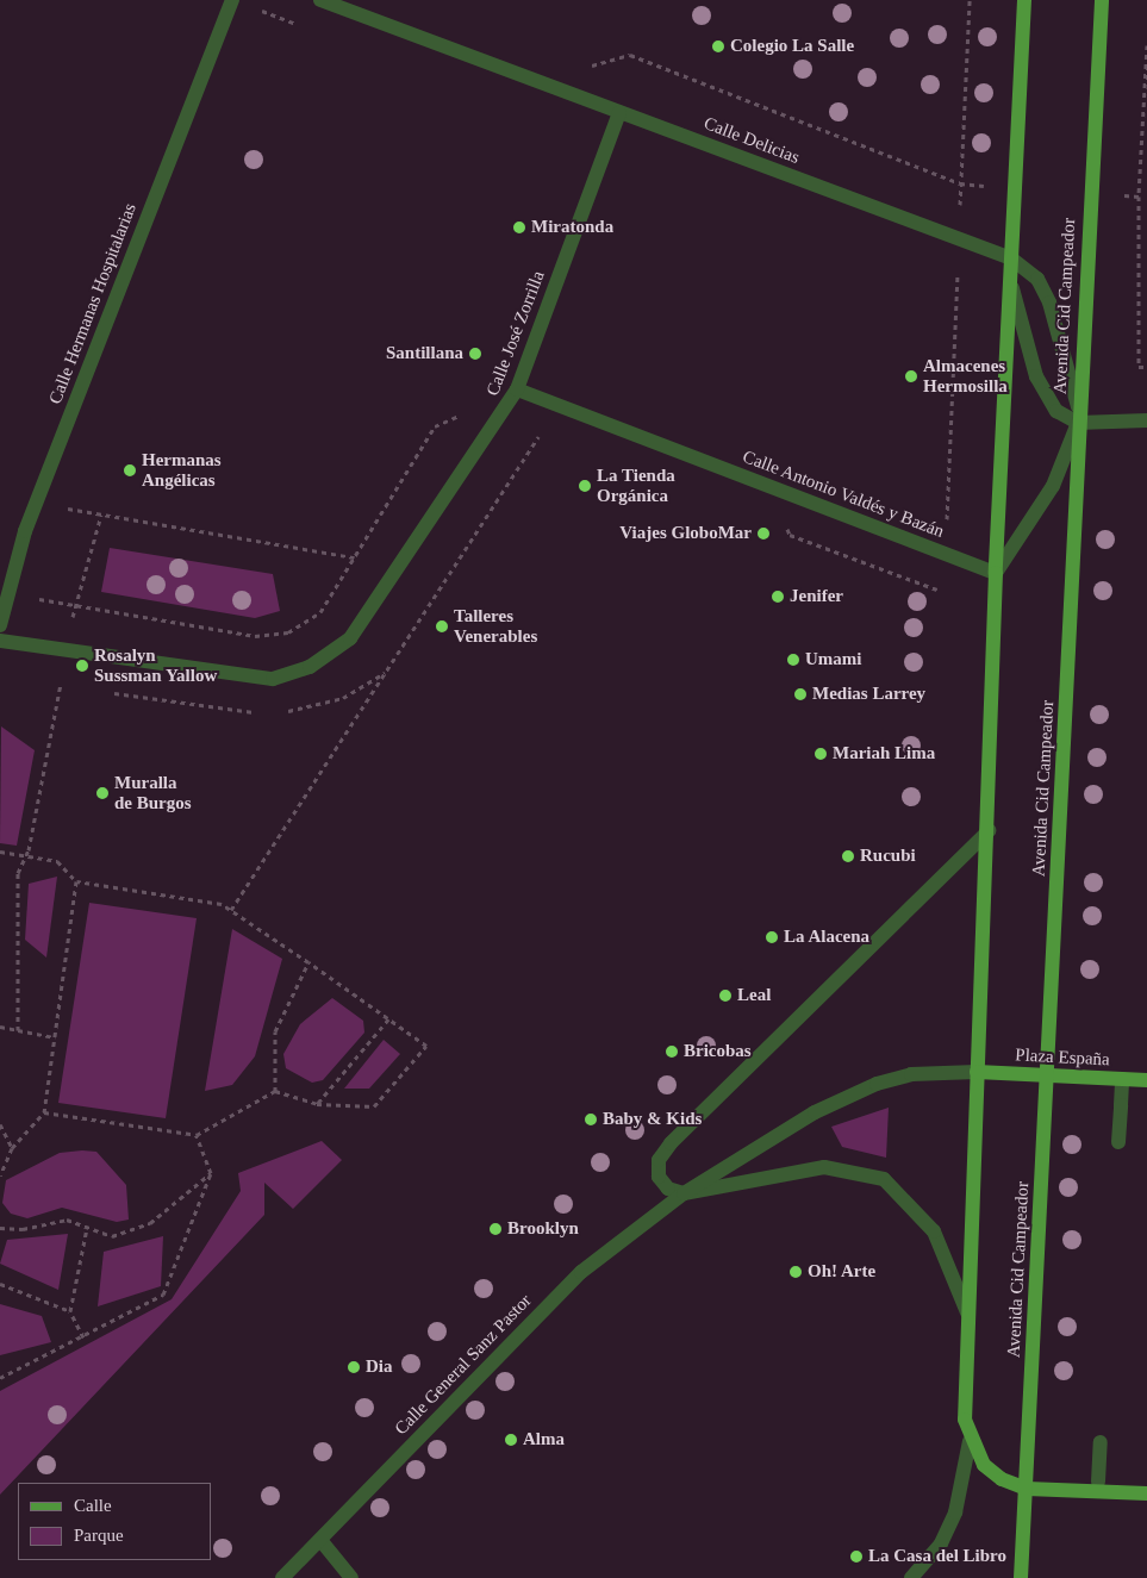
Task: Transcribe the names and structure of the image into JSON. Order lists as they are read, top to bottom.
{
  "streets": {
    "main road": ["Avenida Cid Campeador", "Plaza España"],
    "street": [
      "Calle Delicias",
      "Calle Hermanas Hospitalarias",
      "Calle José Zorrilla",
      "Calle Antonio Valdés y Bazán",
      "Calle General Sanz Pastor"
    ]
  },
  "crossings": [
    ["Calle Delicias", "Avenida Cid Campeador"],
    ["Calle Delicias", "Calle José Zorrilla"],
    ["Avenida Cid Campeador", "Plaza España"],
    ["Calle José Zorrilla", "Calle Antonio Valdés y Bazán"],
    ["Plaza España", "Calle General Sanz Pastor"]
  ],
  "places": [
    "Colegio La Salle",
    "Miratonda",
    "Santillana",
    "Almacenes Hermosilla",
    "Hermanas Angélicas",
    "La Tienda Orgánica",
    "Viajes GloboMar",
    "Jenifer",
    "Talleres Venerables",
    "Umami",
    "Rosalyn Sussman Yallow",
    "Medias Larrey",
    "Mariah Lima",
    "Muralla de Burgos",
    "Rucubi",
    "La Alacena",
    "Leal",
    "Bricobas",
    "Baby & Kids",
    "Brooklyn",
    "Oh! Arte",
    "Dia",
    "Alma",
    "La Casa del Libro"
  ],
  "legend": ["Calle", "Parque"]
}
